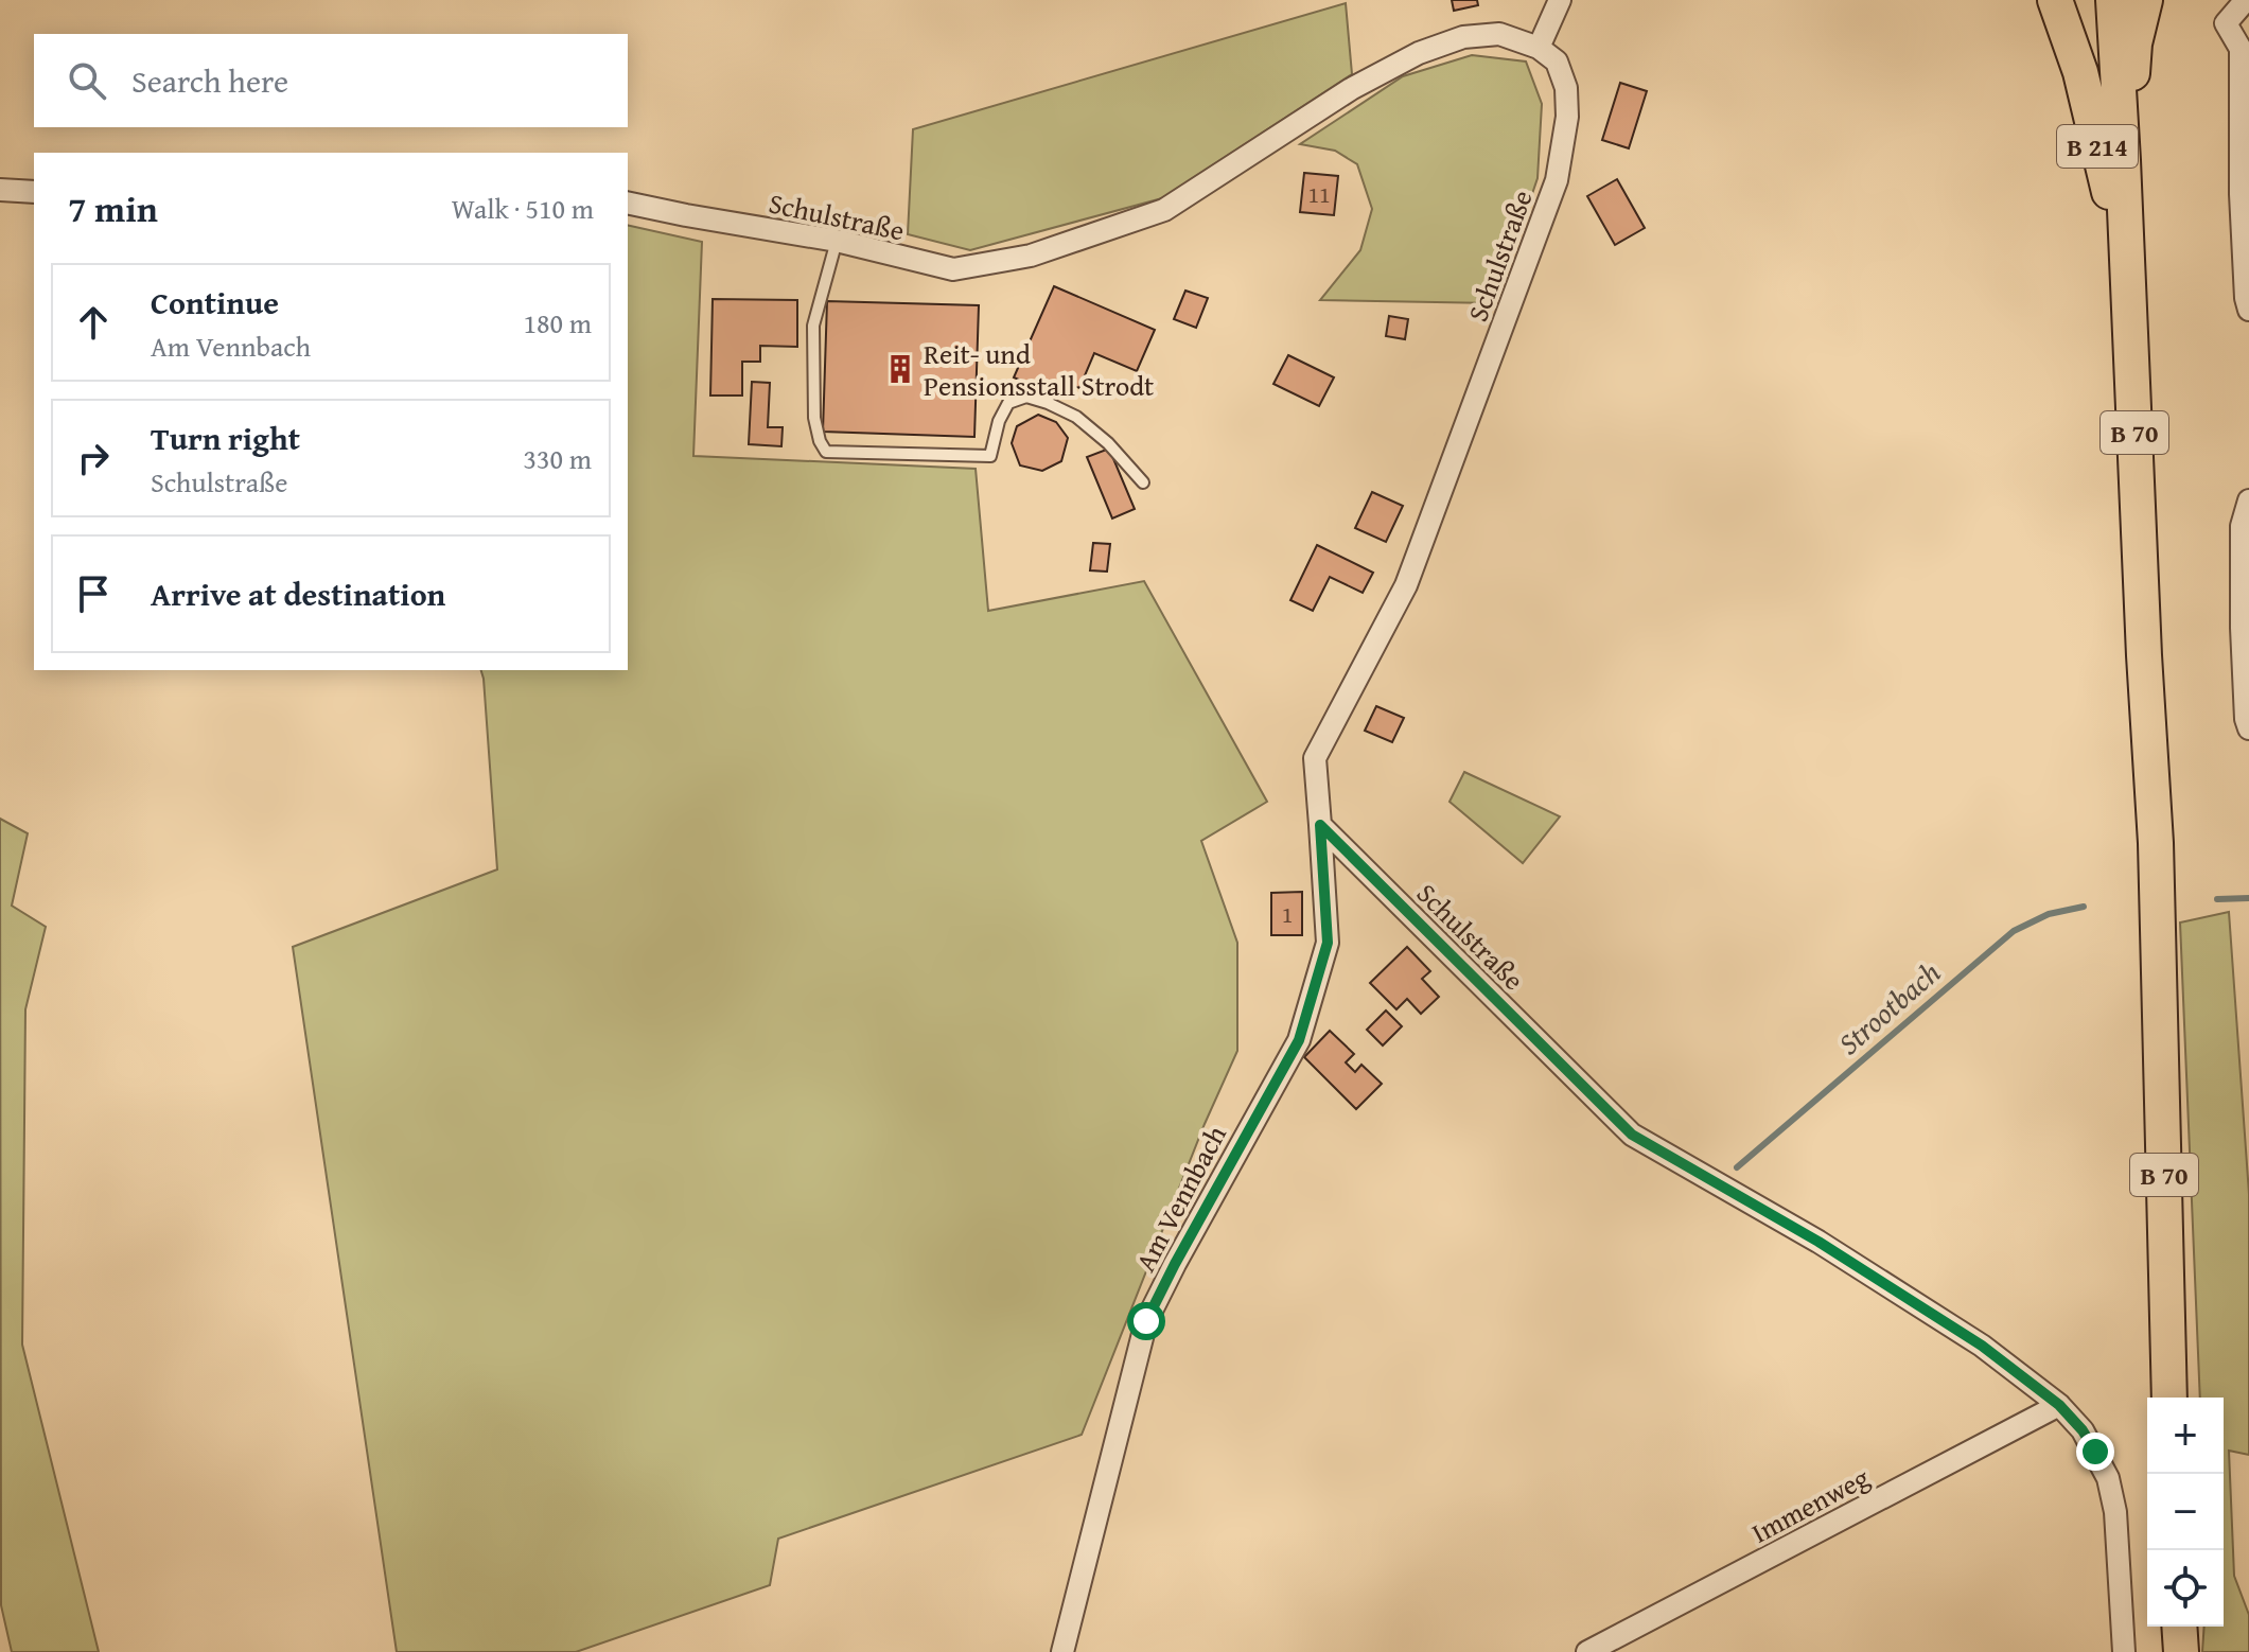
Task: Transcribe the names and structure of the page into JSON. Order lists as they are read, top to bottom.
{
  "streets": {
    "main road": ["B 214", "B 70"],
    "street": ["Schulstraße", "Am Vennbach", "Immenweg"]
  },
  "crossings": [
    ["B 214", "B 70"],
    ["Schulstraße", "Am Vennbach"],
    ["Schulstraße", "Immenweg"]
  ],
  "water": ["Strootbach"],
  "places": {
    "building": ["Reit- und Pensionsstall Strodt"]
  },
  "house_numbers": ["11", "1"],
  "page": {
    "search": "Search here",
    "heading": ["7 min", "Walk · 510 m"],
    "list": [
      ["Continue", "Am Vennbach", "180 m"],
      ["Turn right", "Schulstraße", "330 m"],
      "Arrive at destination"
    ],
    "map_buttons": ["+", "−"]
  }
}
